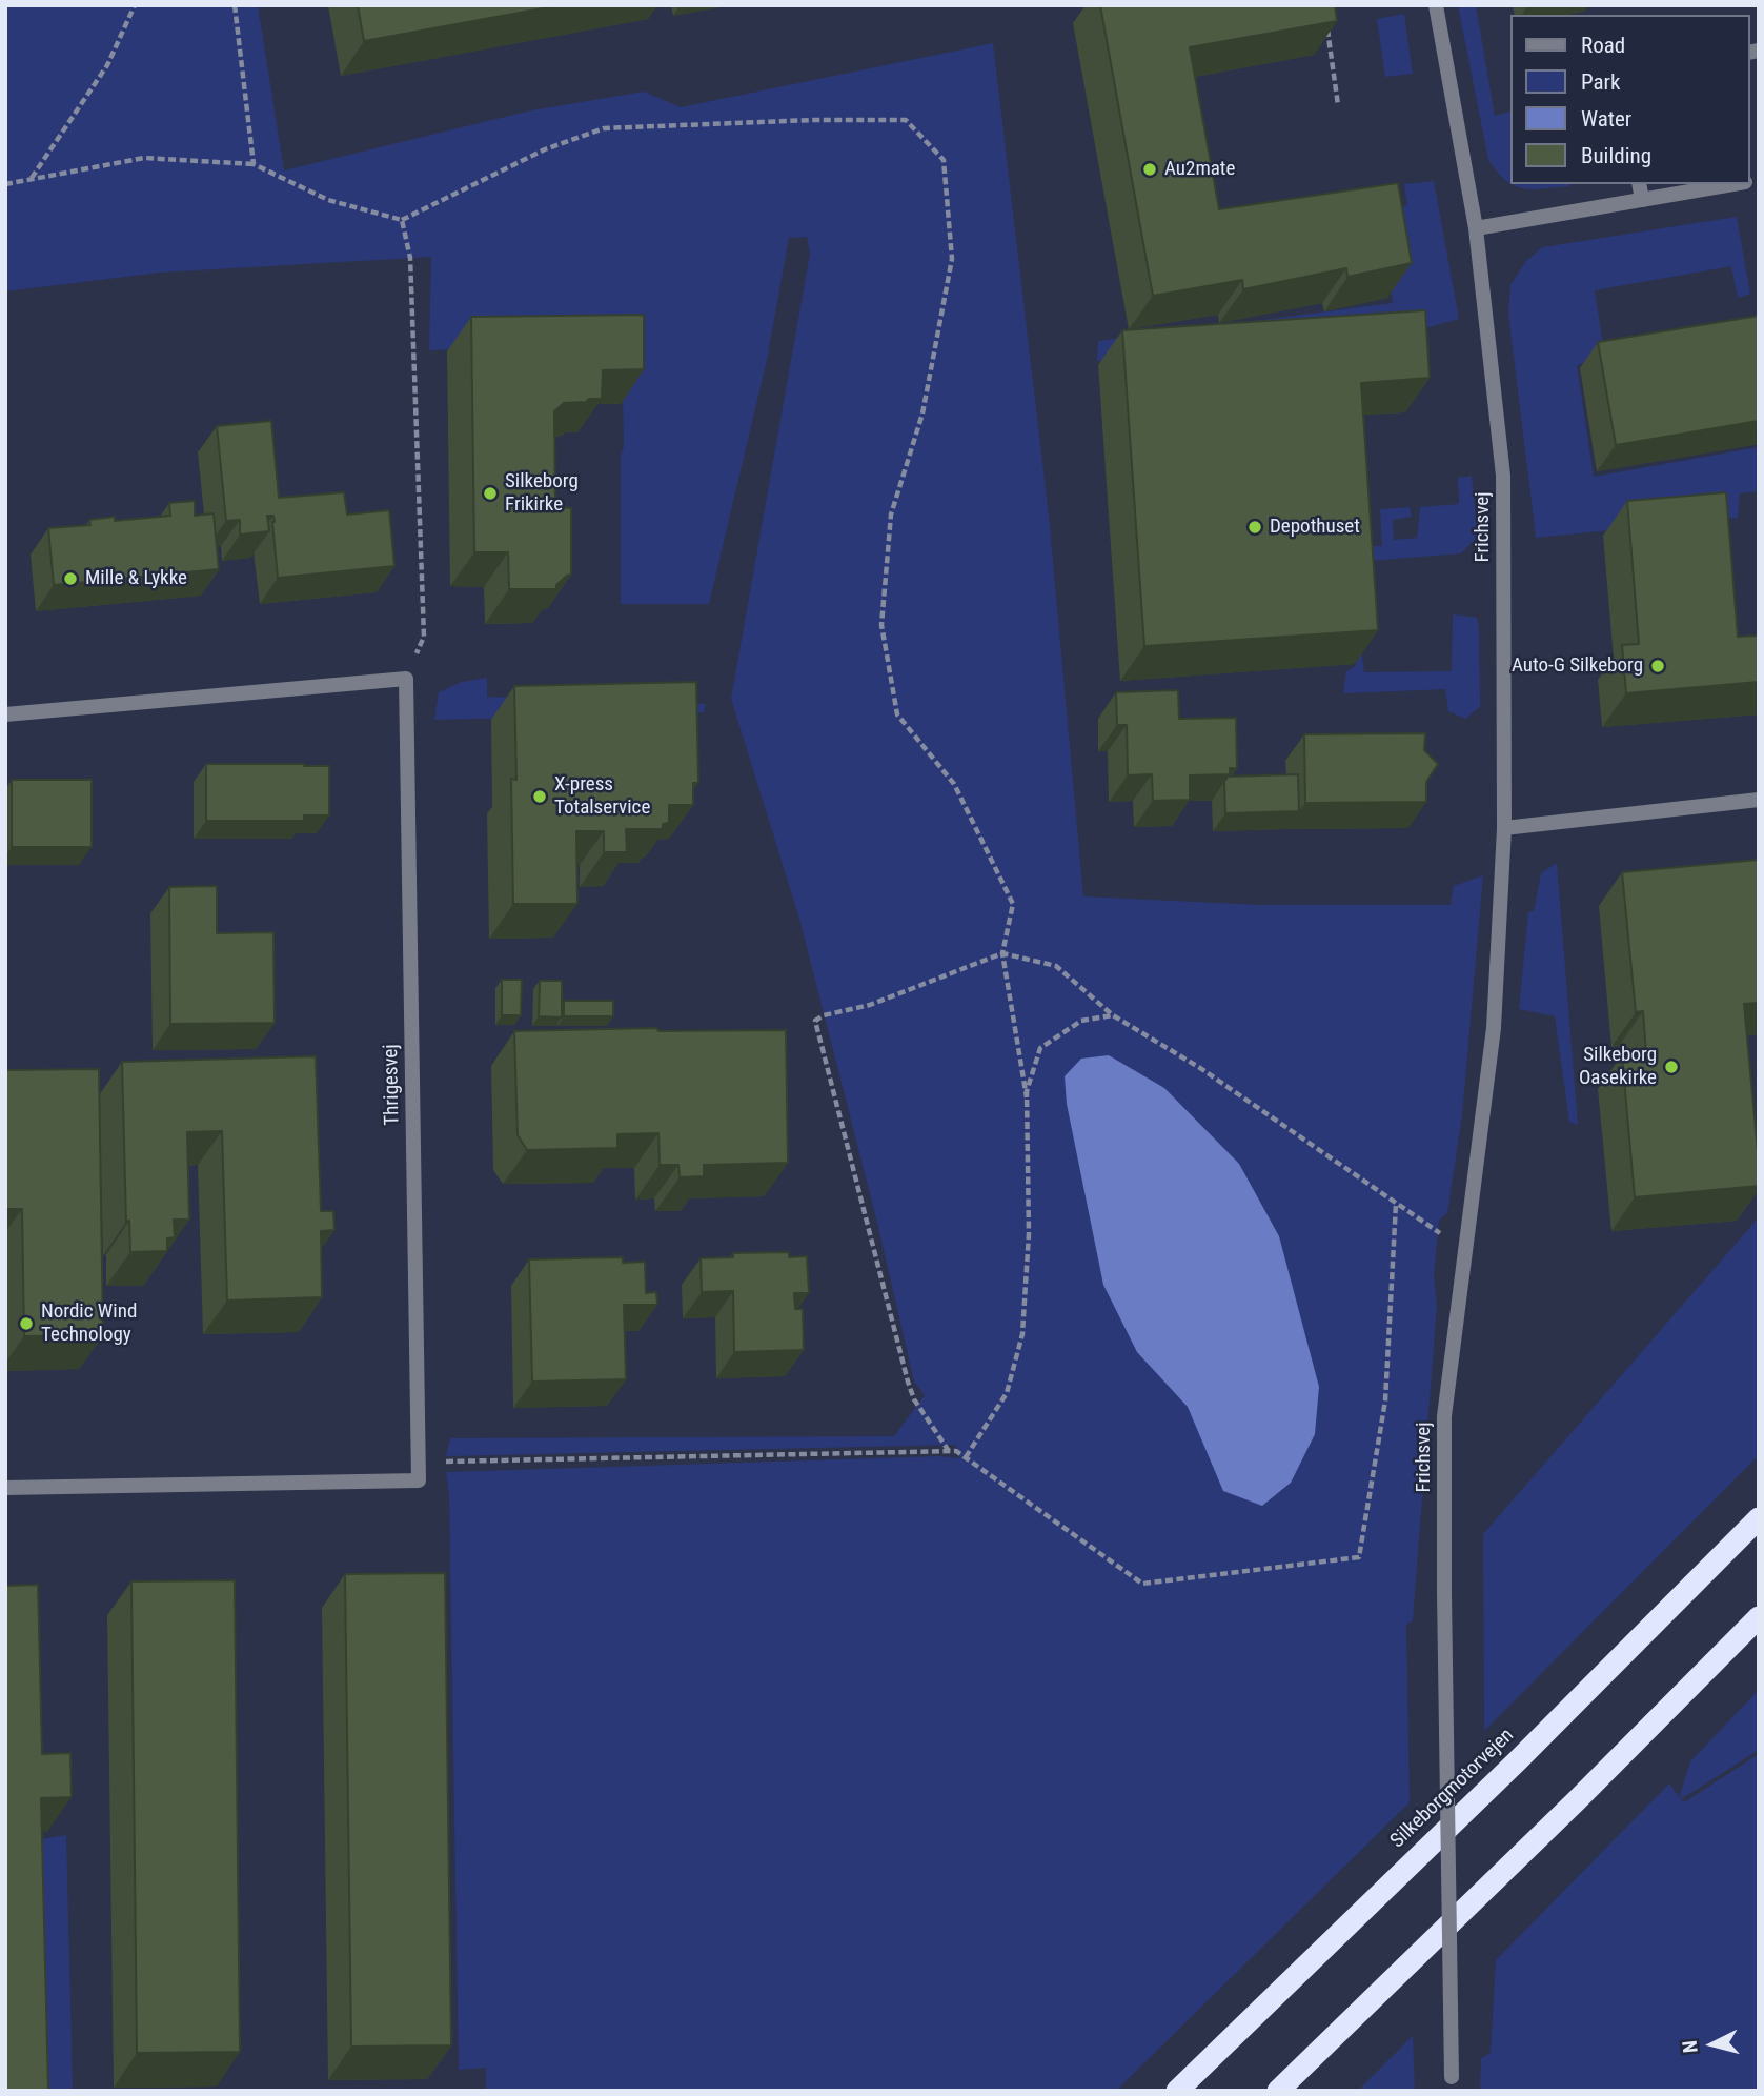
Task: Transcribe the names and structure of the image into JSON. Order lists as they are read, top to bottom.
{
  "streets": {
    "highway": ["Silkeborgmotorvejen"],
    "street": ["Frichsvej", "Thrigesvej"]
  },
  "places": [
    "Au2mate",
    "Silkeborg Frikirke",
    "Depothuset",
    "Mille & Lykke",
    "Auto-G Silkeborg",
    "X-press Totalservice",
    "Silkeborg Oasekirke",
    "Nordic Wind Technology"
  ],
  "legend": [
    "Road",
    "Park",
    "Water",
    "Building"
  ],
  "north": "left"
}
